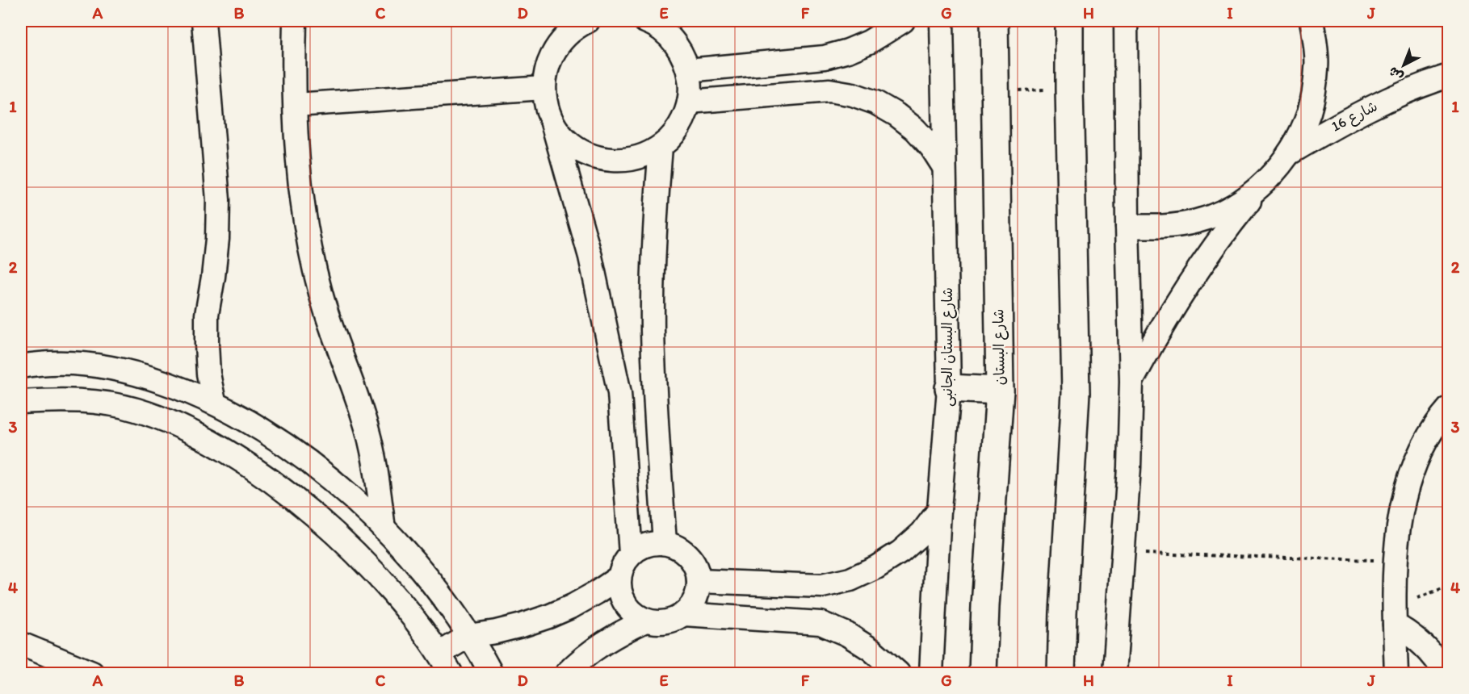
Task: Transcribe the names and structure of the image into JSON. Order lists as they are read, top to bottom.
{
  "streets": {
    "street": ["شارع 16", "شارع البستان الجانبى", "شارع البستان"]
  },
  "north": "bottom left",
  "grid": {
    "columns": [
      "A",
      "B",
      "C",
      "D",
      "E",
      "F",
      "G",
      "H",
      "I",
      "J"
    ],
    "rows": [
      "1",
      "2",
      "3",
      "4"
    ]
  }
}
